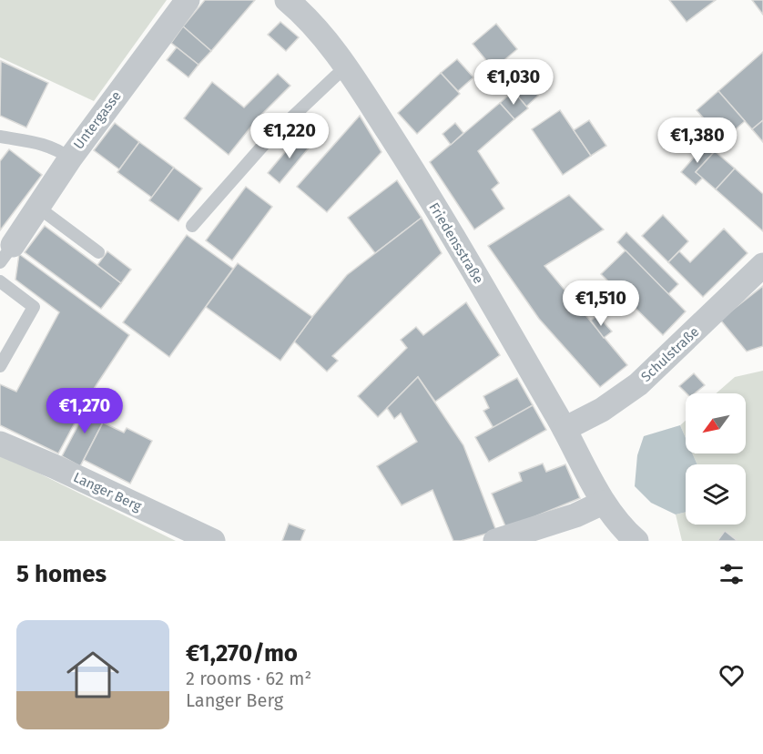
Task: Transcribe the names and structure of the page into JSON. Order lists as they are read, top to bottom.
{
  "streets": {
    "street": [
      "Untergasse",
      "Friedensstraße",
      "Schulstraße",
      "Langer Berg"
    ]
  },
  "crossings": [
    ["Friedensstraße", "Schulstraße"]
  ],
  "north": "bottom left",
  "page": {
    "price": [
      "€1,030",
      "€1,220",
      "€1,380",
      "€1,510",
      "€1,270"
    ],
    "heading": "5 homes",
    "list": [
      {
        "name": "€1,270/mo",
        "note": "2 rooms · 62 m² · Langer Berg"
      }
    ]
  }
}
